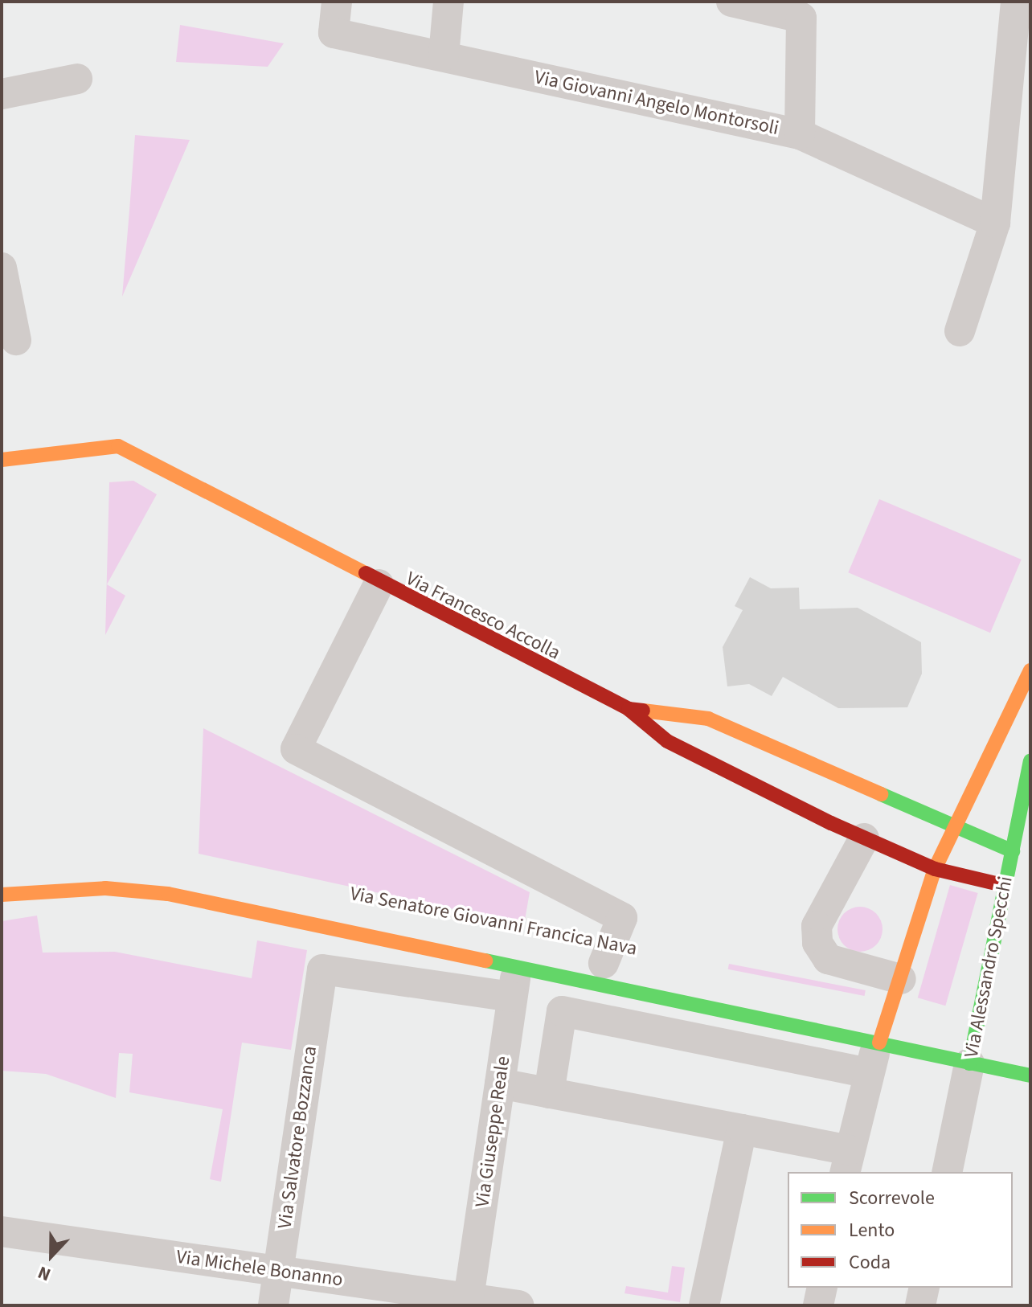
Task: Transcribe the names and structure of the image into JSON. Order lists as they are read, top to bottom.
{
  "streets": {
    "street": [
      "Via Giovanni Angelo Montorsoli",
      "Via Francesco Accolla",
      "Via Senatore Giovanni Francica Nava",
      "Via Alessandro Specchi",
      "Via Giuseppe Reale",
      "Via Salvatore Bozzanca",
      "Via Michele Bonanno"
    ]
  },
  "crossings": [
    ["Via Francesco Accolla", "Via Alessandro Specchi"],
    ["Via Senatore Giovanni Francica Nava", "Via Alessandro Specchi"],
    ["Via Senatore Giovanni Francica Nava", "Via Giuseppe Reale"],
    ["Via Giuseppe Reale", "Via Salvatore Bozzanca"],
    ["Via Giuseppe Reale", "Via Michele Bonanno"],
    ["Via Salvatore Bozzanca", "Via Michele Bonanno"]
  ],
  "legend": ["Scorrevole", "Lento", "Coda"],
  "north": "bottom"
}
